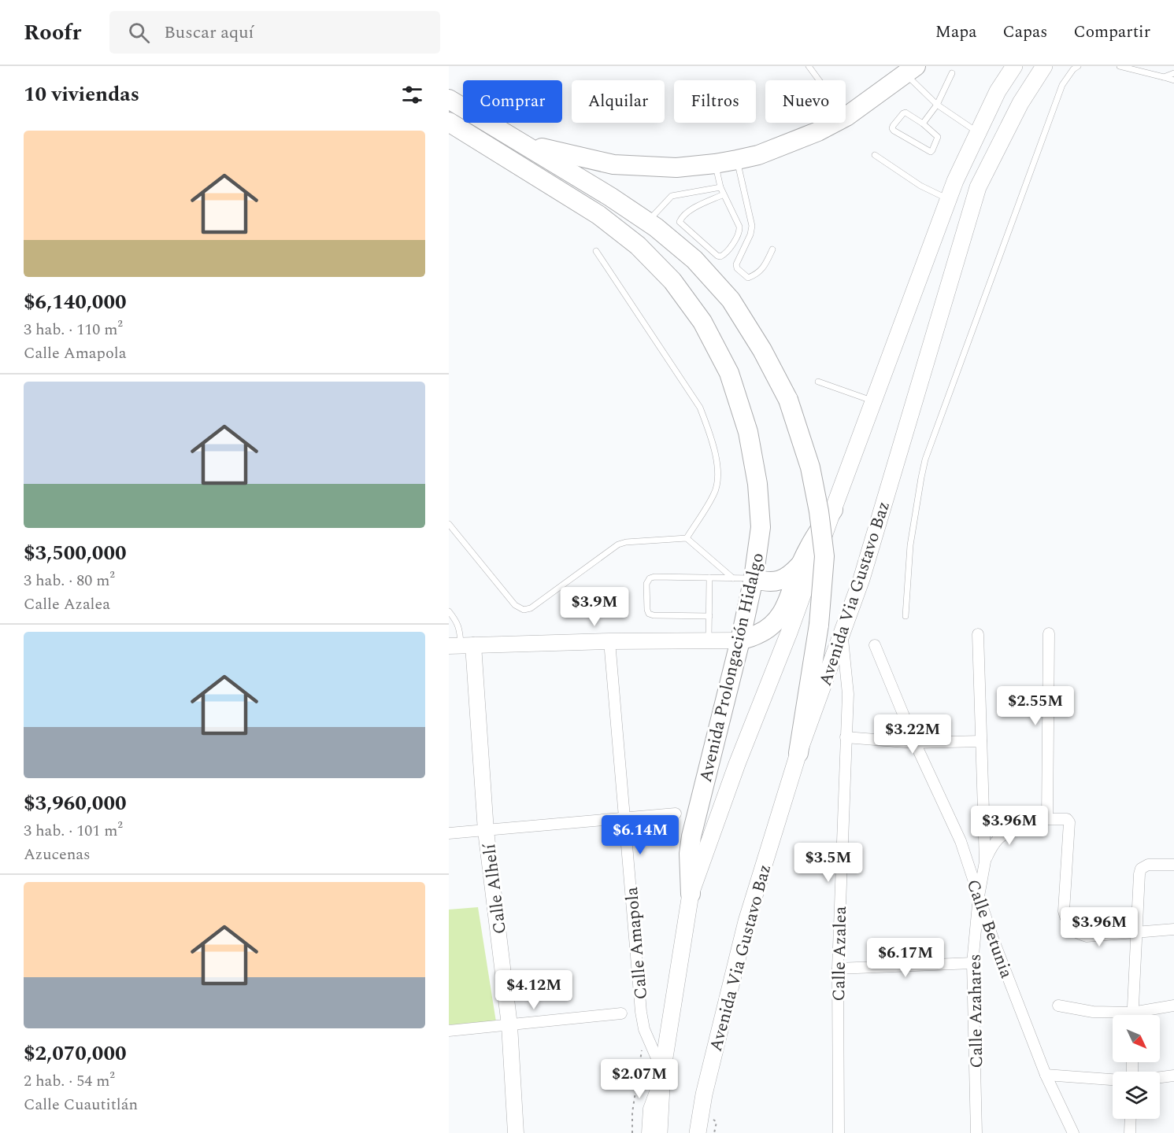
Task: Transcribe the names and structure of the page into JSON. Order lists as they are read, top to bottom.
{
  "streets": {
    "highway": ["Avenida Prolongación Hidalgo"],
    "main road": ["Avenida Via Gustavo Baz"],
    "street": [
      "Calle Alhelí",
      "Calle Betunia",
      "Calle Amapola",
      "Calle Azalea",
      "Calle Azahares"
    ]
  },
  "crossings": [
    ["Avenida Via Gustavo Baz", "Calle Azalea"],
    ["Calle Betunia", "Calle Azahares"]
  ],
  "north": "bottom right",
  "page": {
    "header": "Roofr",
    "search": "Buscar aquí",
    "nav": ["Mapa", "Capas", "Compartir"],
    "heading": "10 viviendas",
    "chip": [
      "Comprar",
      "Alquilar",
      "Filtros",
      "Nuevo"
    ],
    "list": [
      {
        "name": "$6,140,000",
        "note": "3 hab. · 110 m² · Calle Amapola"
      },
      {
        "name": "$3,500,000",
        "note": "3 hab. · 80 m² · Calle Azalea"
      },
      {
        "name": "$3,960,000",
        "note": "3 hab. · 101 m² · Azucenas"
      },
      {
        "name": "$2,070,000",
        "note": "2 hab. · 54 m² · Calle Cuautitlán"
      }
    ],
    "price": [
      "$3.9M",
      "$2.55M",
      "$3.22M",
      "$3.96M",
      "$6.14M",
      "$3.5M",
      "$3.96M",
      "$6.17M",
      "$4.12M",
      "$2.07M"
    ]
  }
}
